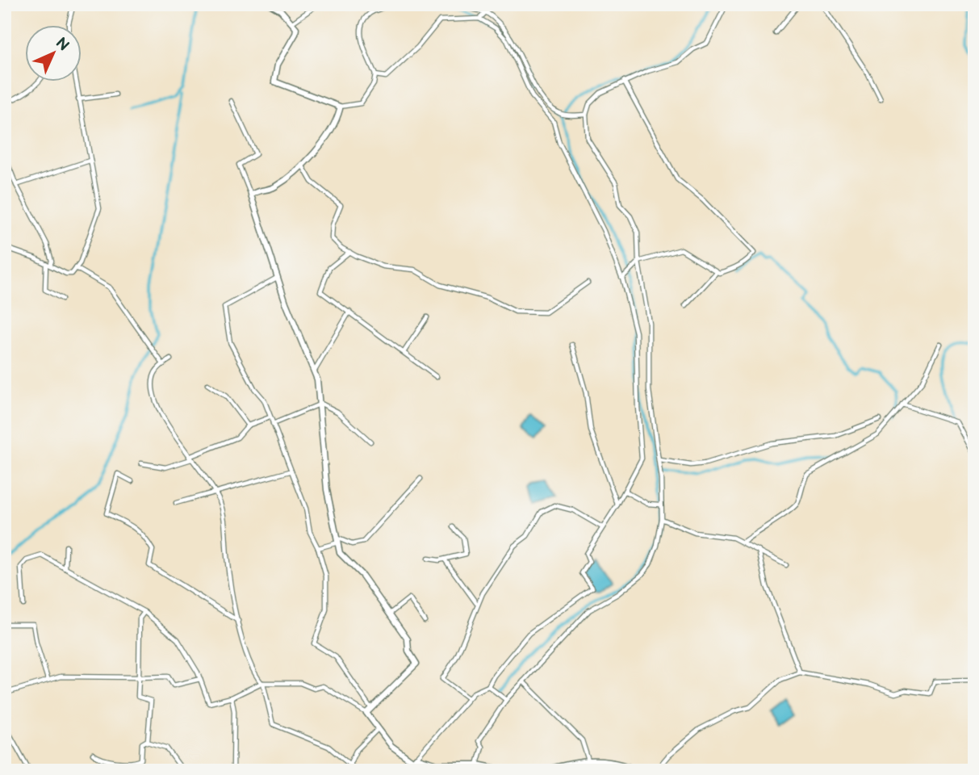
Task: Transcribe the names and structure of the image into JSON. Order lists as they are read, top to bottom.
{
  "north": "top right"
}
